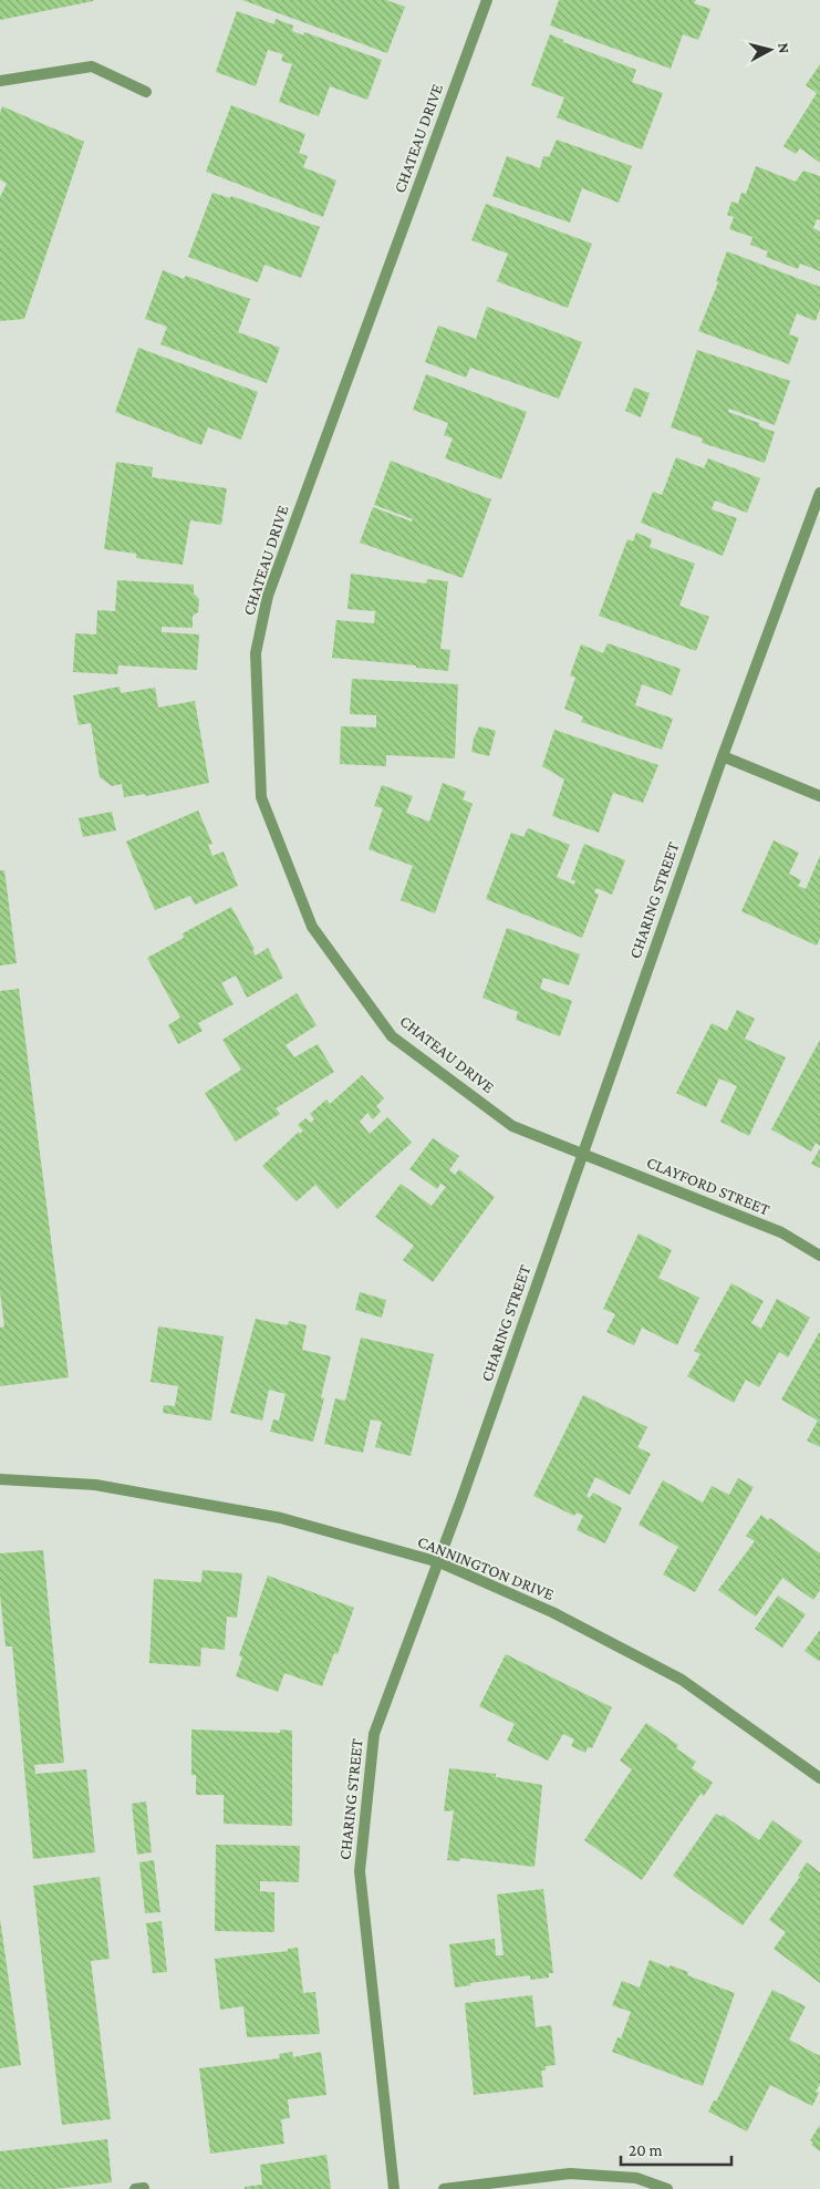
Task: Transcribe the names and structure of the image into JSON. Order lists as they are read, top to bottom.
{
  "streets": {
    "street": [
      "CHATEAU DRIVE",
      "CHARING STREET",
      "CLAYFORD STREET",
      "CANNINGTON DRIVE"
    ]
  },
  "crossings": [
    ["CHATEAU DRIVE", "CHARING STREET"],
    ["CHATEAU DRIVE", "CLAYFORD STREET"],
    ["CHARING STREET", "CLAYFORD STREET"],
    ["CHARING STREET", "CANNINGTON DRIVE"]
  ],
  "scale_bar": "20 m",
  "north": "right"
}
